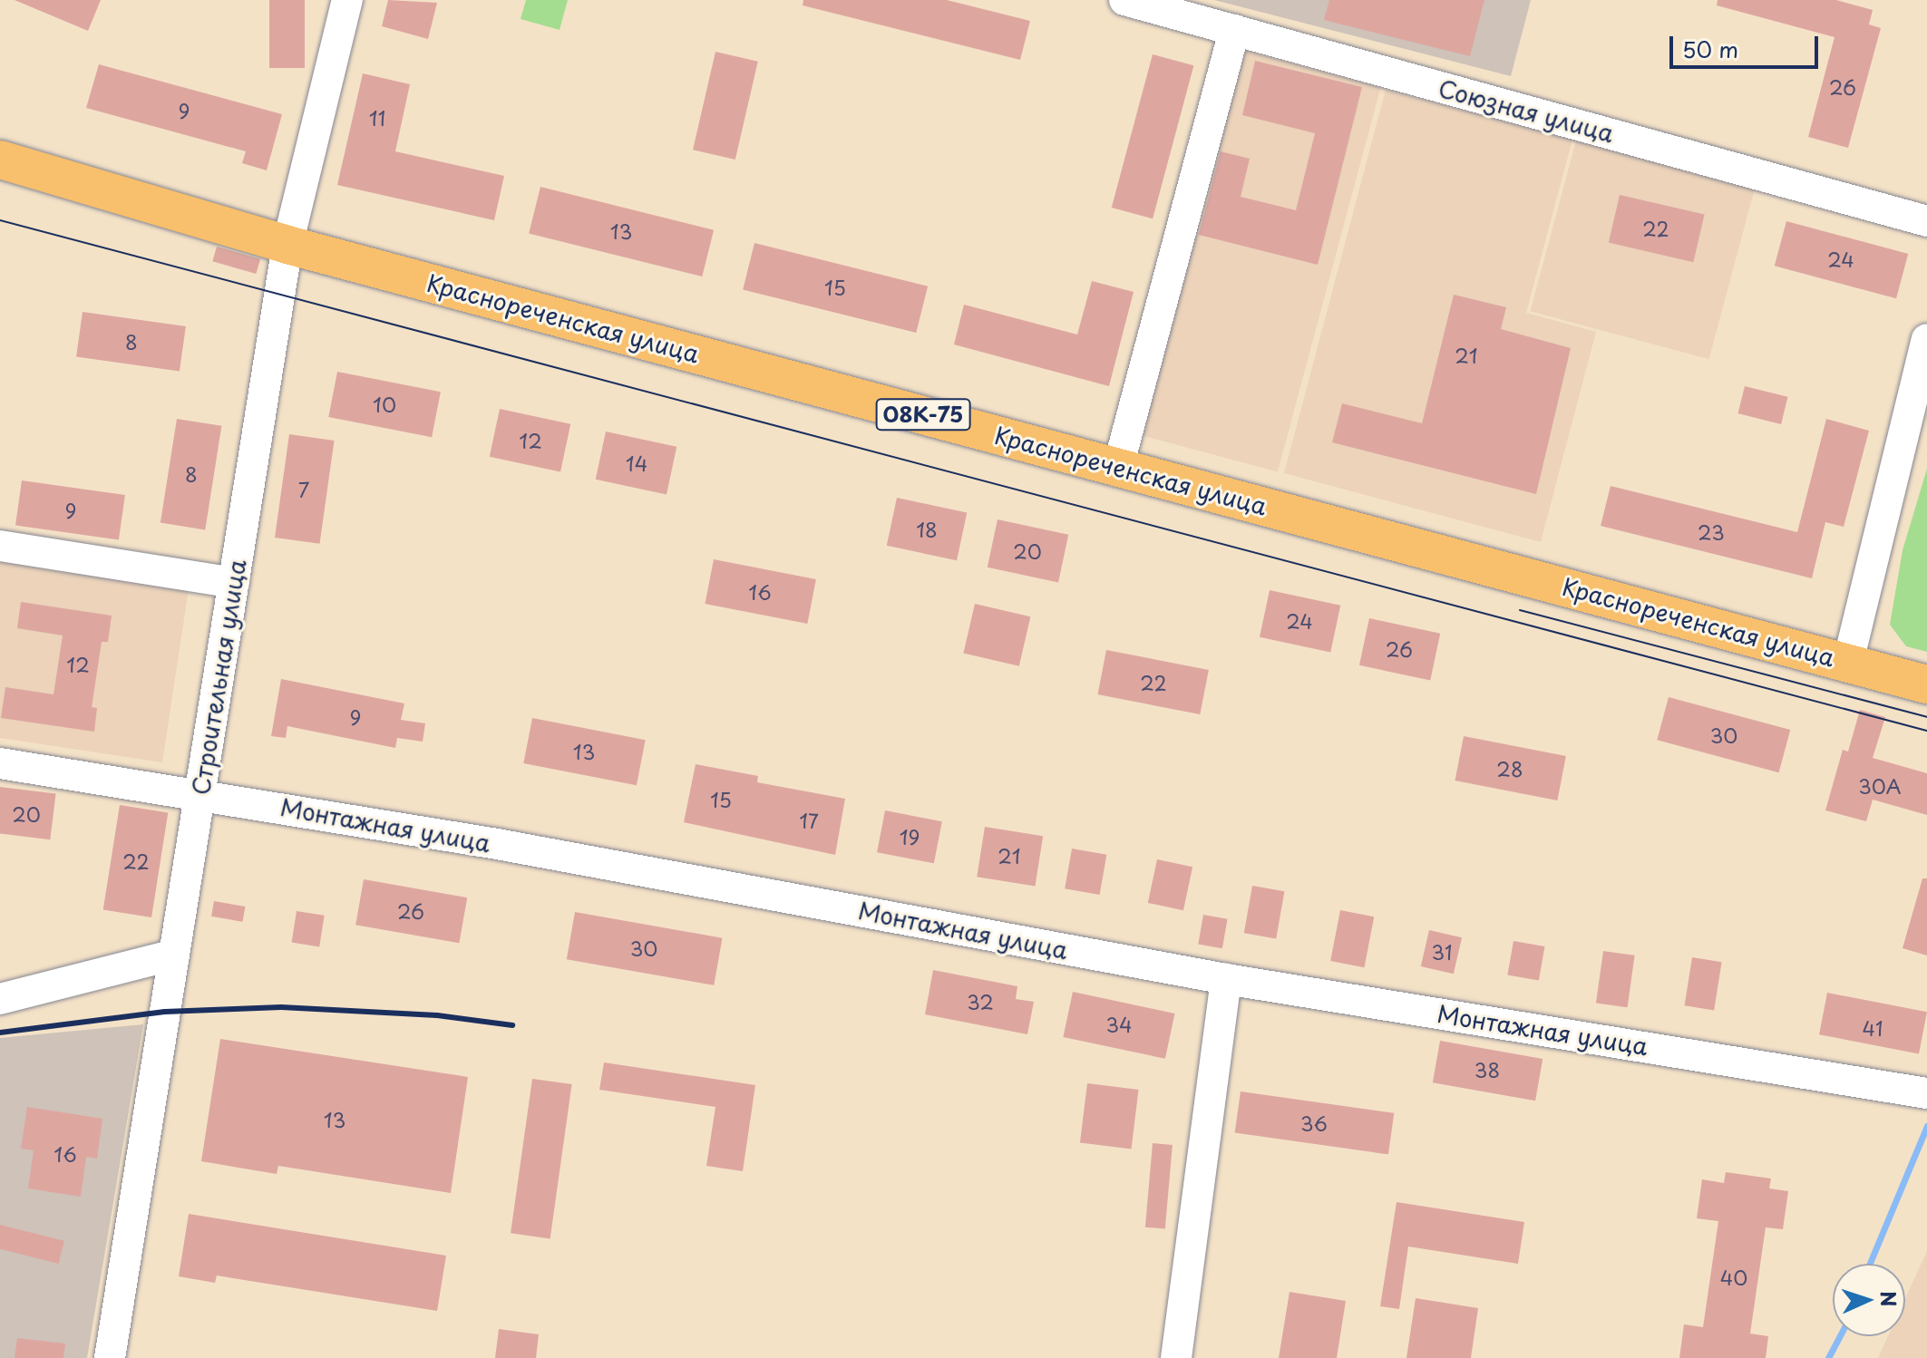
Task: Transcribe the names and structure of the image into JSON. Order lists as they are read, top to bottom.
{
  "streets": {
    "main road": ["Краснореченская улица", "08К-75"],
    "street": ["Союзная улица", "Строительная улица", "Монтажная улица"]
  },
  "crossings": [
    ["Краснореченская улица", "Строительная улица"],
    ["Строительная улица", "Монтажная улица"]
  ],
  "house_numbers": [
    "26",
    "9",
    "11",
    "22",
    "13",
    "24",
    "15",
    "8",
    "21",
    "10",
    "12",
    "14",
    "8",
    "7",
    "9",
    "18",
    "23",
    "20",
    "16",
    "24",
    "26",
    "12",
    "22",
    "9",
    "30",
    "13",
    "28",
    "30А",
    "15",
    "20",
    "17",
    "19",
    "21",
    "22",
    "26",
    "30",
    "31",
    "32",
    "34",
    "41",
    "38",
    "13",
    "36",
    "16",
    "40"
  ],
  "scale_bar": "50 m",
  "north": "right"
}
